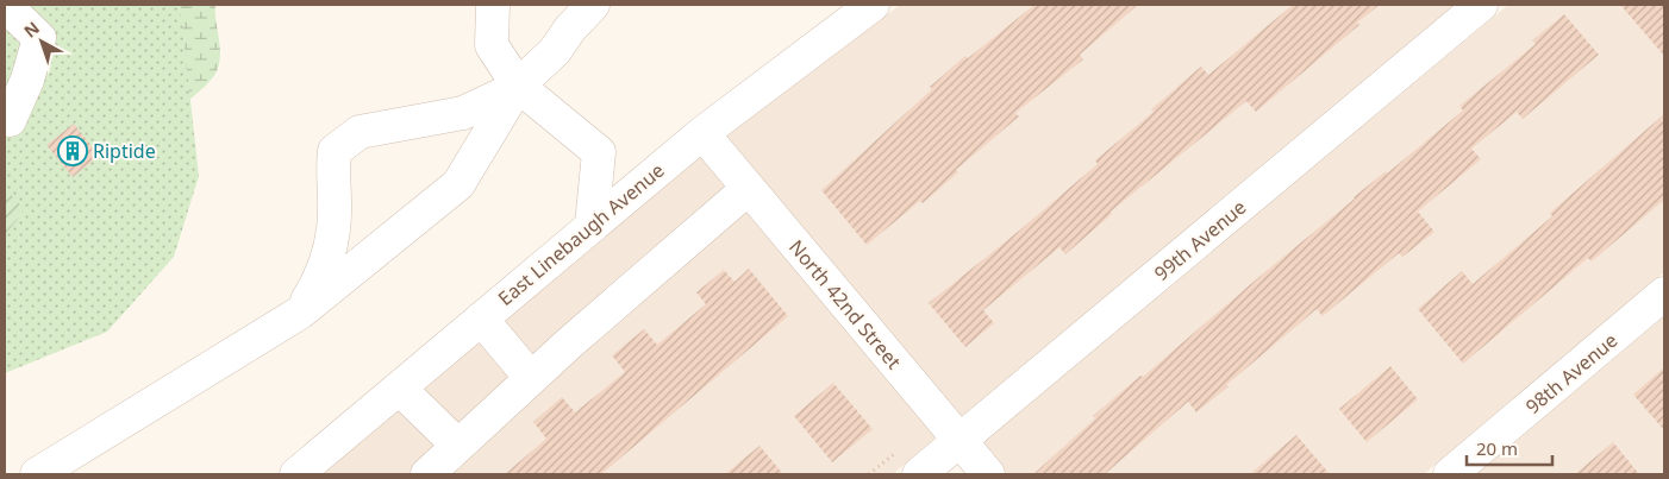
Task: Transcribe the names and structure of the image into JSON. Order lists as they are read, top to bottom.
{
  "streets": {
    "street": [
      "East Linebaugh Avenue",
      "99th Avenue",
      "North 42nd Street",
      "98th Avenue"
    ]
  },
  "crossings": [
    ["East Linebaugh Avenue", "North 42nd Street"],
    ["99th Avenue", "North 42nd Street"]
  ],
  "places": {
    "building": ["Riptide"]
  },
  "scale_bar": "20 m",
  "north": "top left"
}
